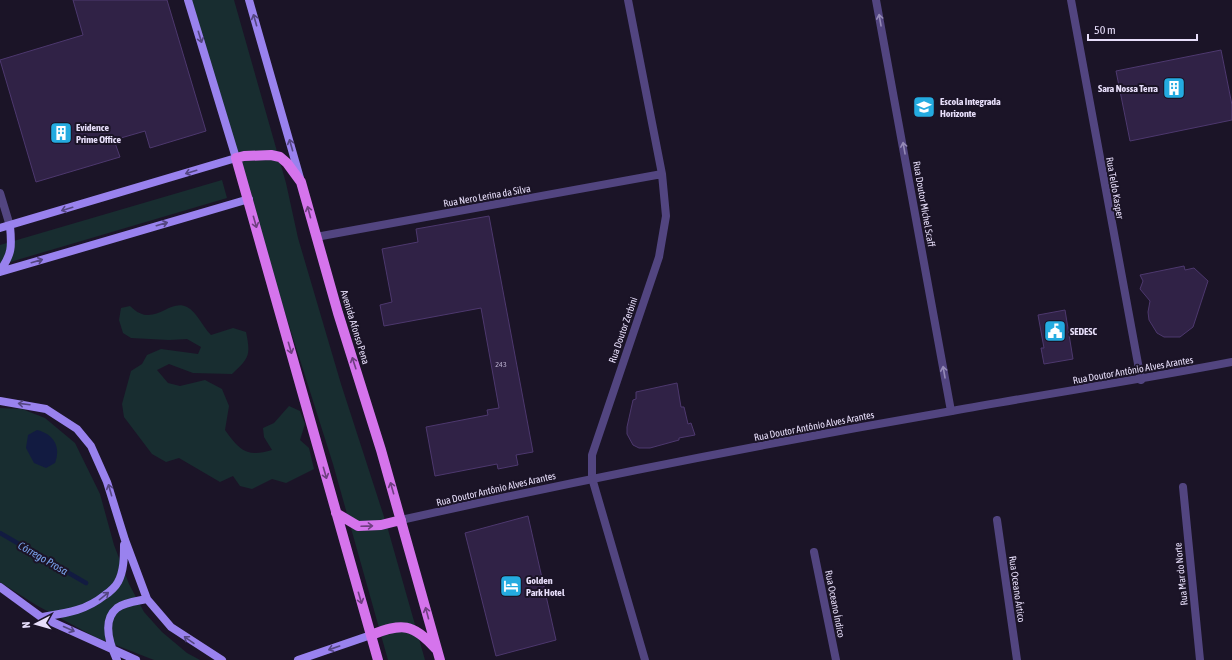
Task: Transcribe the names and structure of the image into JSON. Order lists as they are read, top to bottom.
{
  "streets": {
    "main road": ["Avenida Afonso Pena"],
    "street": [
      "Rua Teldo Kasper",
      "Rua Nero Lerina da Silva",
      "Rua Doutor Michel Scaff",
      "Rua Doutor Zerbini",
      "Rua Doutor Antônio Alves Arantes",
      "Rua Mar do Norte",
      "Rua Oceano Ártico",
      "Rua Oceano Índico"
    ]
  },
  "crossings": [
    ["Rua Teldo Kasper", "Rua Doutor Antônio Alves Arantes"],
    ["Rua Nero Lerina da Silva", "Avenida Afonso Pena"],
    ["Rua Nero Lerina da Silva", "Rua Doutor Zerbini"],
    ["Rua Doutor Michel Scaff", "Rua Doutor Antônio Alves Arantes"],
    ["Avenida Afonso Pena", "Rua Doutor Antônio Alves Arantes"],
    ["Rua Doutor Zerbini", "Rua Doutor Antônio Alves Arantes"]
  ],
  "one_way": ["Rua Doutor Michel Scaff"],
  "water": ["Córrego Prosa"],
  "places": {
    "building": ["Sara Nossa Terra", "Evidence Prime Office"],
    "school or university": ["Escola Integrada Horizonte"],
    "public building": ["SEDESC"],
    "hotel": ["Golden Park Hotel"]
  },
  "house_numbers": ["243"],
  "scale_bar": "50 m",
  "north": "left"
}
